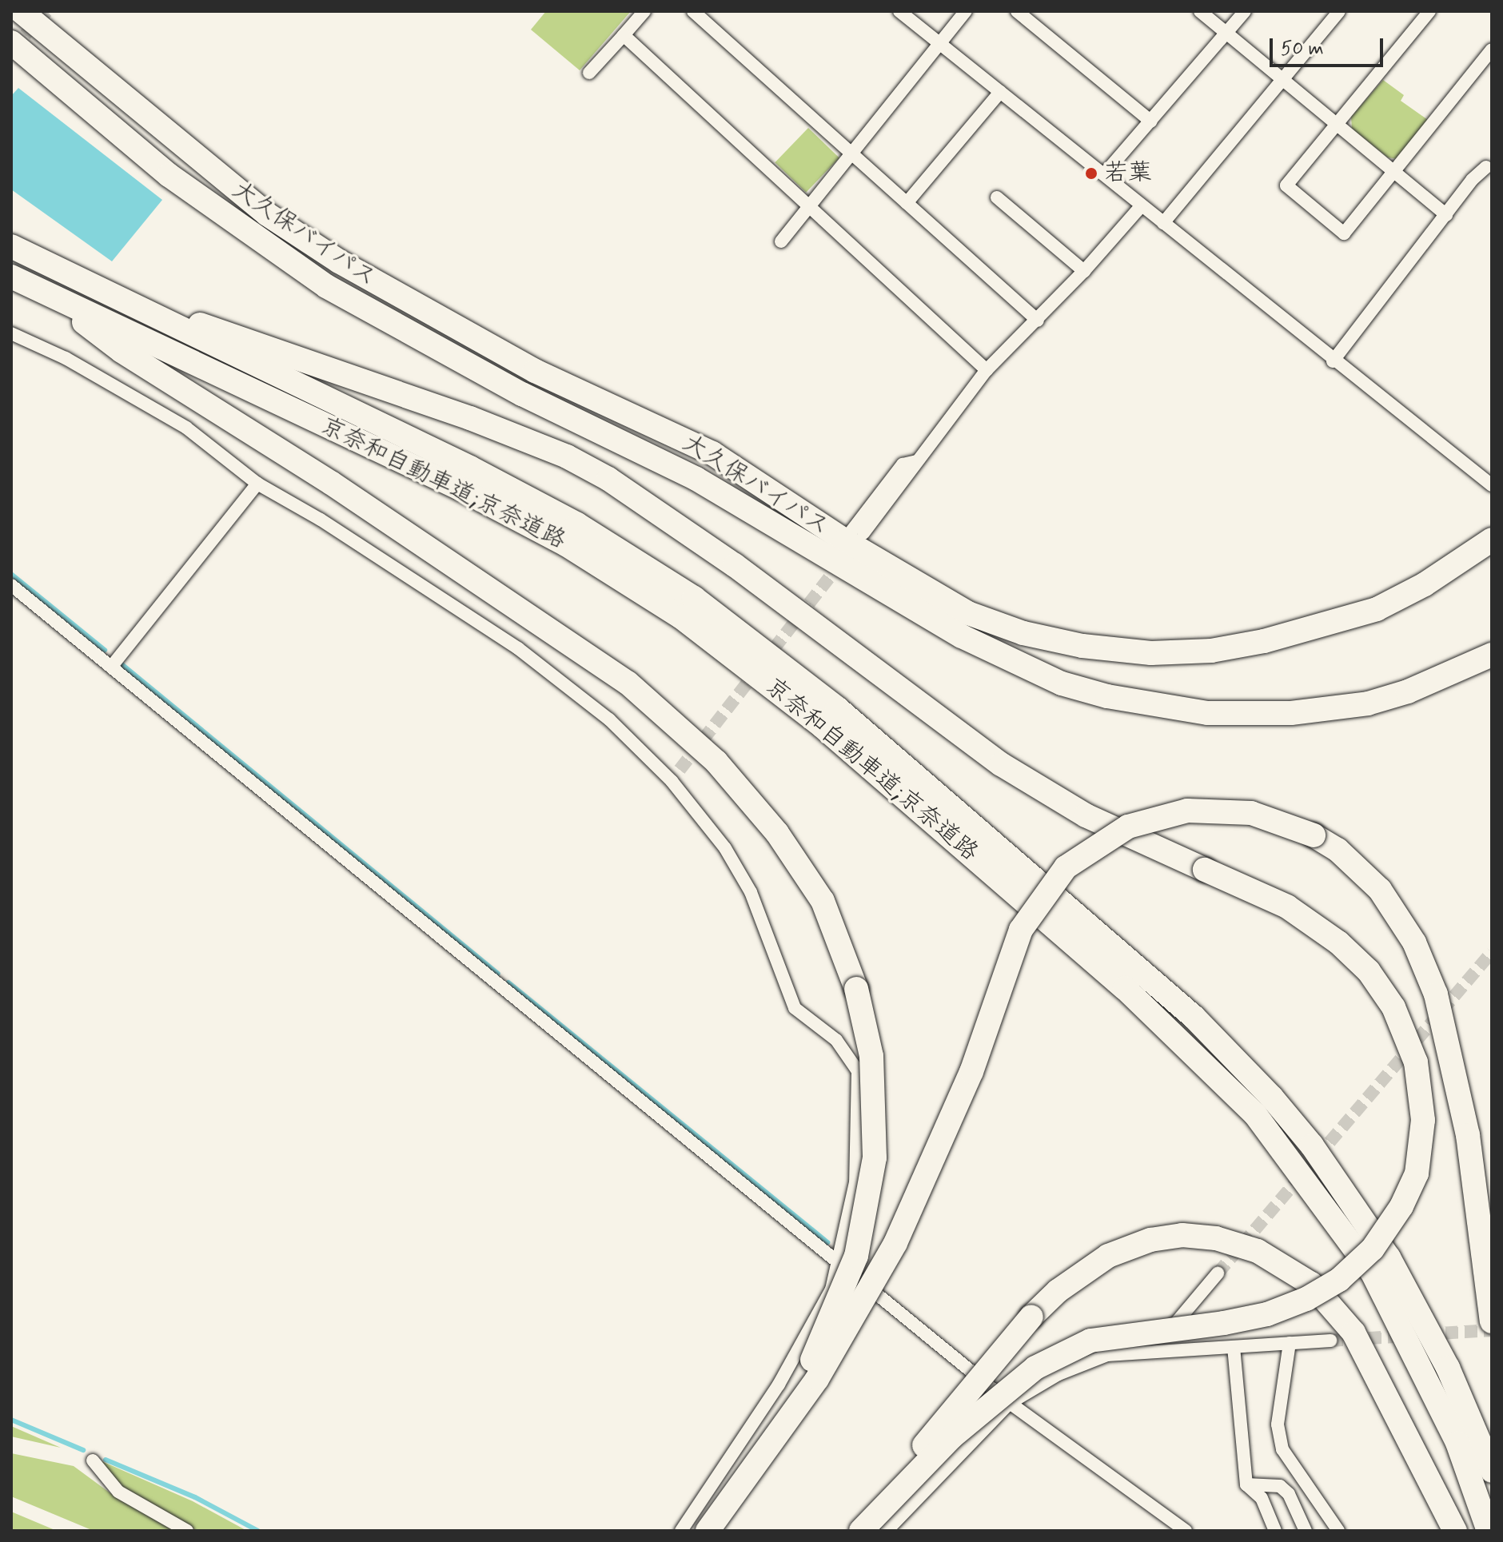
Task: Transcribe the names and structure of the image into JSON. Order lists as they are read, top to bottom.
{
  "streets": {
    "highway": ["大久保バイパス", "京奈和自動車道;京奈道路"]
  },
  "places": ["若葉"],
  "scale_bar": "50 m"
}
